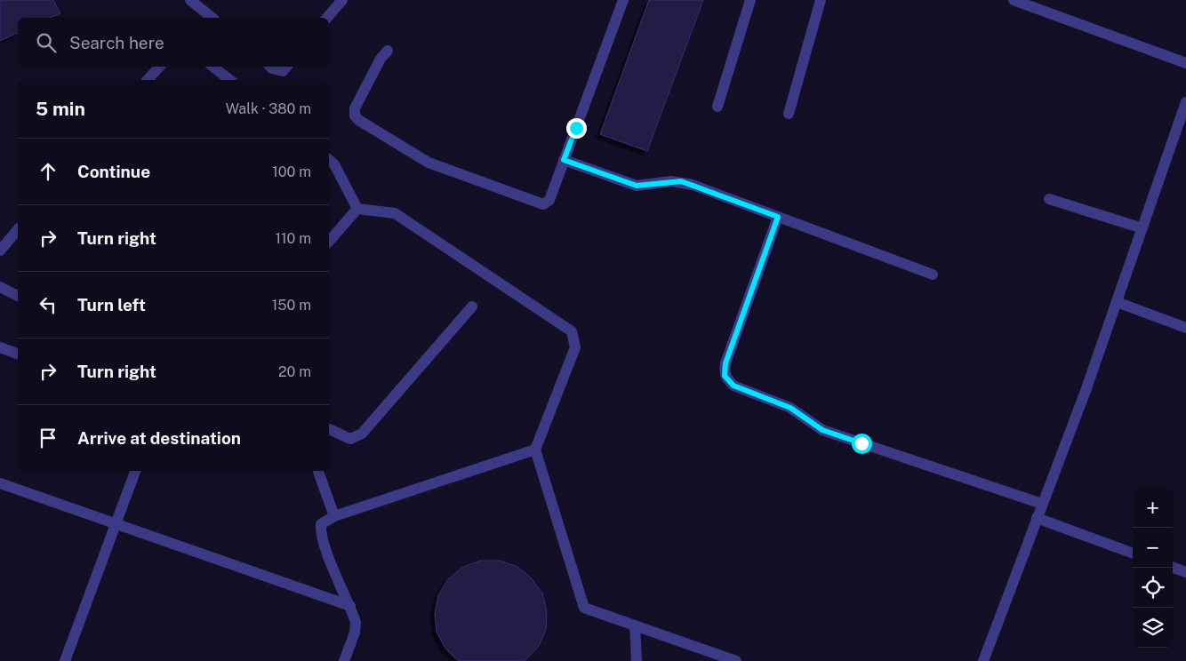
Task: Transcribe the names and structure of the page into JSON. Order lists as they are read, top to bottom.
{
  "page": {
    "search": "Search here",
    "heading": ["5 min", "Walk · 380 m"],
    "list": [
      ["Continue", "100 m"],
      ["Turn right", "110 m"],
      ["Turn left", "150 m"],
      ["Turn right", "20 m"],
      "Arrive at destination"
    ],
    "map_buttons": ["+", "−"]
  }
}
